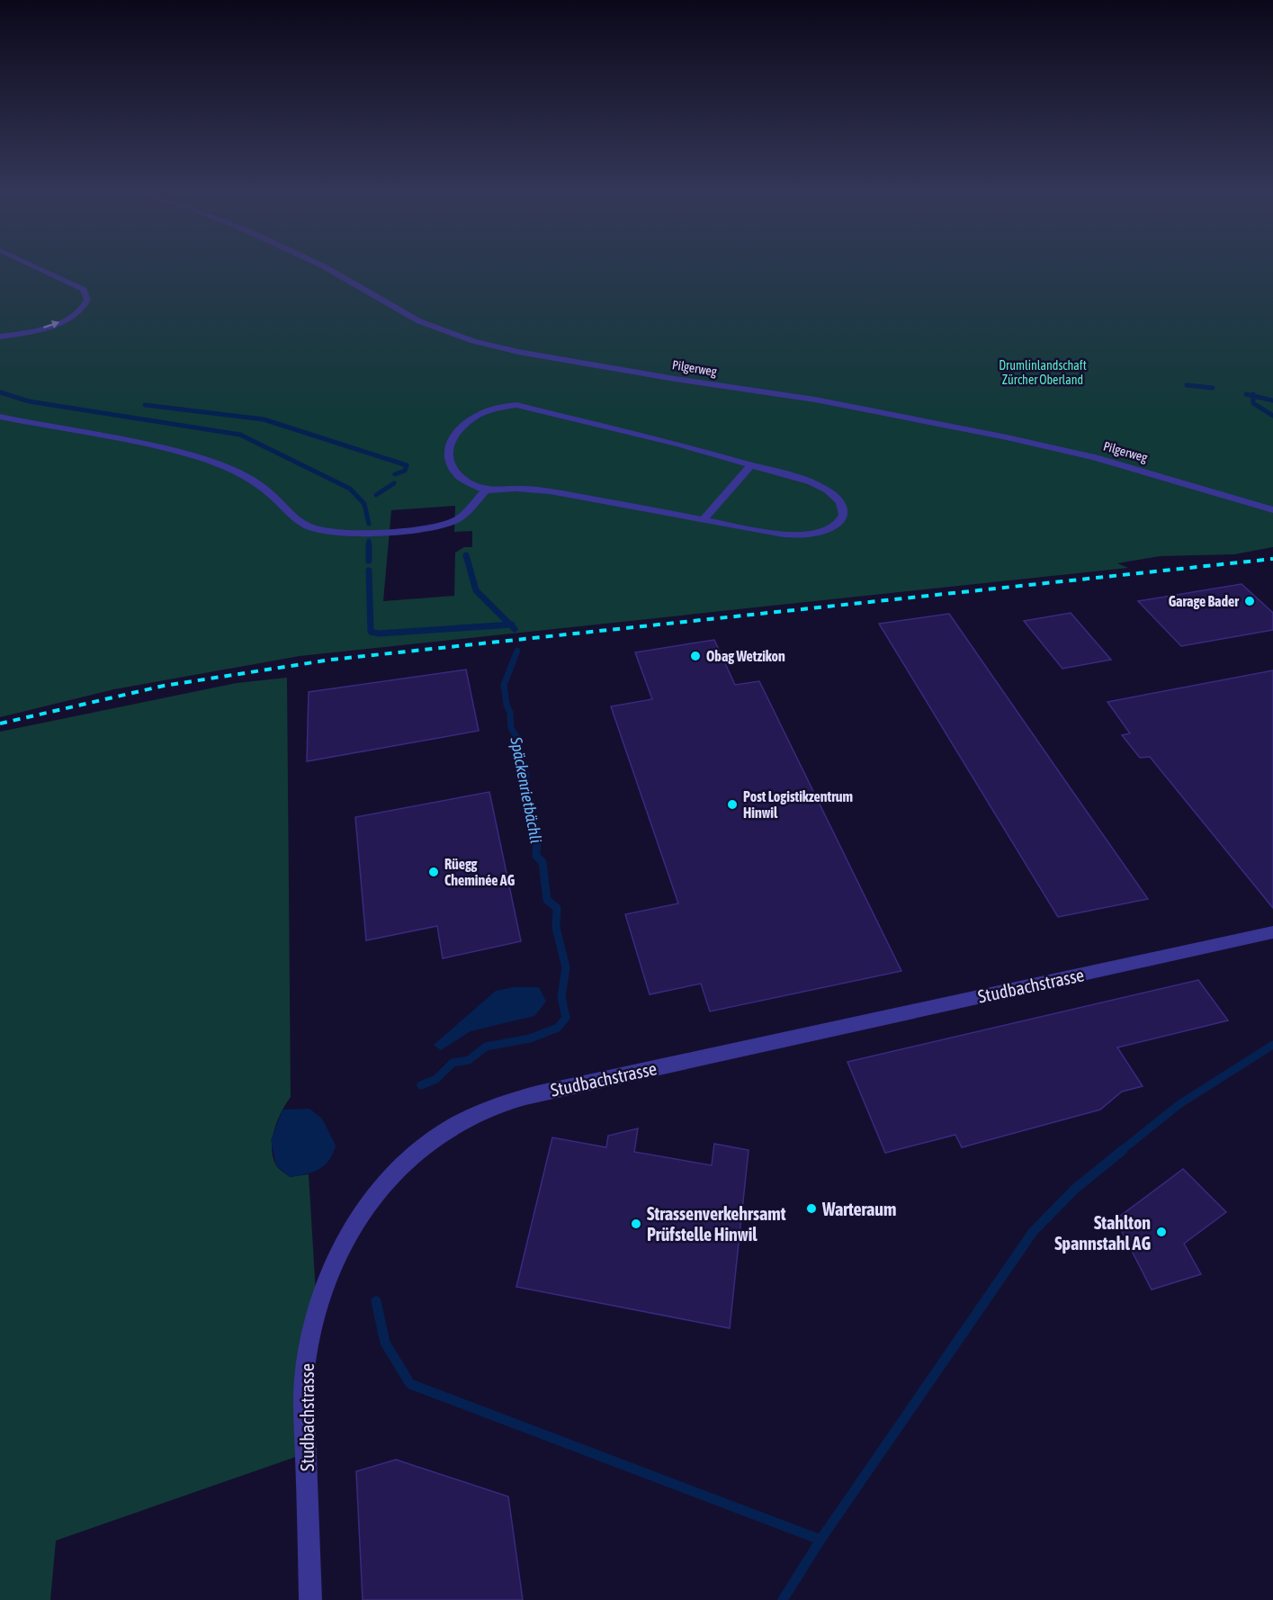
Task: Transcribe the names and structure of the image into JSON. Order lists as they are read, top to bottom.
{
  "streets": {
    "street": ["Pilgerweg", "Studbachstrasse"]
  },
  "water": ["Späckenrietbächli"],
  "parks": ["Drumlinlandschaft Zürcher Oberland"],
  "places": [
    "Garage Bader",
    "Obag Wetzikon",
    "Post Logistikzentrum Hinwil",
    "Rüegg Cheminée AG",
    "Warteraum",
    "Strassenverkehrsamt Prüfstelle Hinwil",
    "Stahlton Spannstahl AG"
  ]
}
